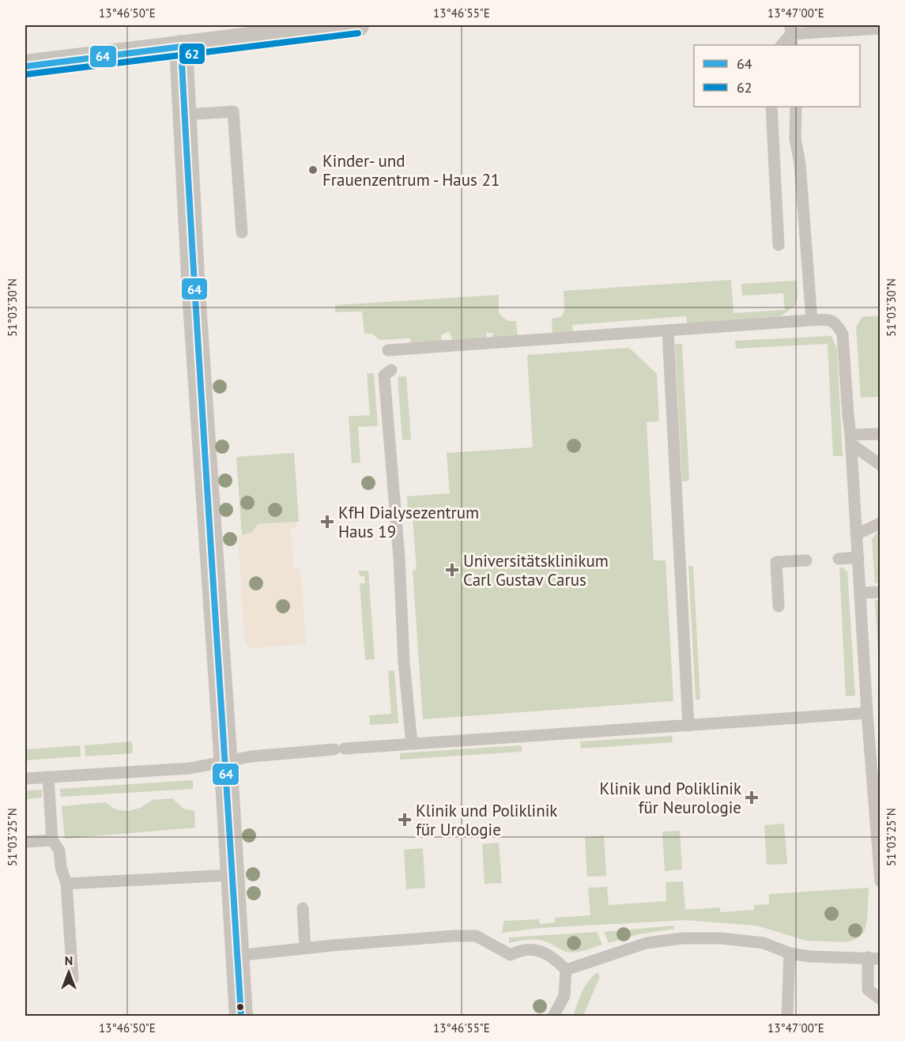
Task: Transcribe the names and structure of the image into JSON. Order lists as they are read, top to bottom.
{
  "places": {
    "other": ["Kinder- und Frauenzentrum - Haus 21"],
    "health": [
      "KfH Dialysezentrum Haus 19",
      "Universitätsklinikum Carl Gustav Carus",
      "Klinik und Poliklinik für Neurologie",
      "Klinik und Poliklinik für Urologie"
    ]
  },
  "lines": ["transit line 62", "transit line 64"],
  "legend": ["64", "62"],
  "north": "top",
  "coordinates": [
    "13°46'50\"E",
    "13°46'55\"E",
    "13°47'00\"E",
    "51°03'30\"N",
    "51°03'25\"N"
  ]
}
